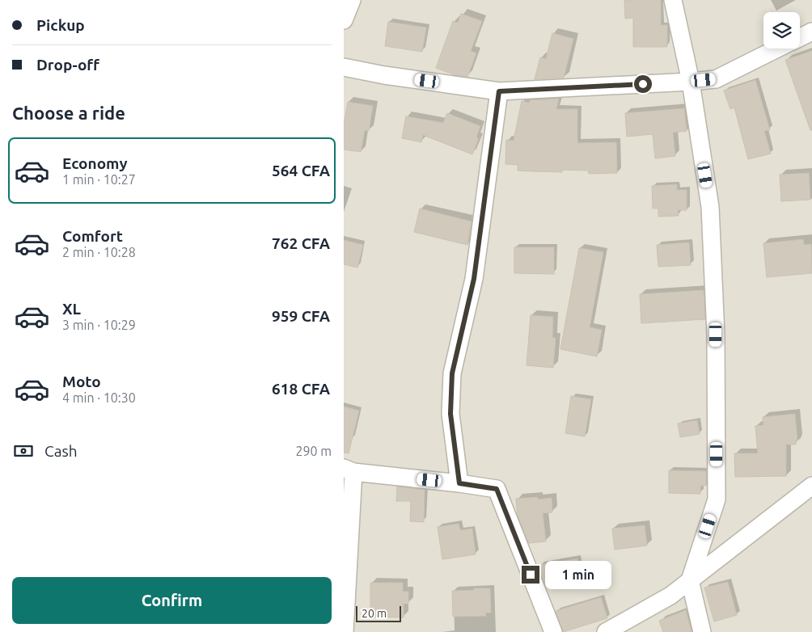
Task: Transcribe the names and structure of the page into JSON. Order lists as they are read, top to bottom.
{
  "scale_bar": "20 m",
  "page": {
    "banner": ["Pickup", "Drop-off"],
    "heading": "Choose a ride",
    "list": [
      {
        "name": "Economy",
        "note": "1 min · 10:27",
        "value": "564 CFA"
      },
      {
        "name": "Comfort",
        "note": "2 min · 10:28",
        "value": "762 CFA"
      },
      {
        "name": "XL",
        "note": "3 min · 10:29",
        "value": "959 CFA"
      },
      {
        "name": "Moto",
        "note": "4 min · 10:30",
        "value": "618 CFA"
      }
    ],
    "pay": ["Cash", "290 m"],
    "bubble": "1 min",
    "buttons": "Confirm",
    "scale": "20 m"
  }
}
